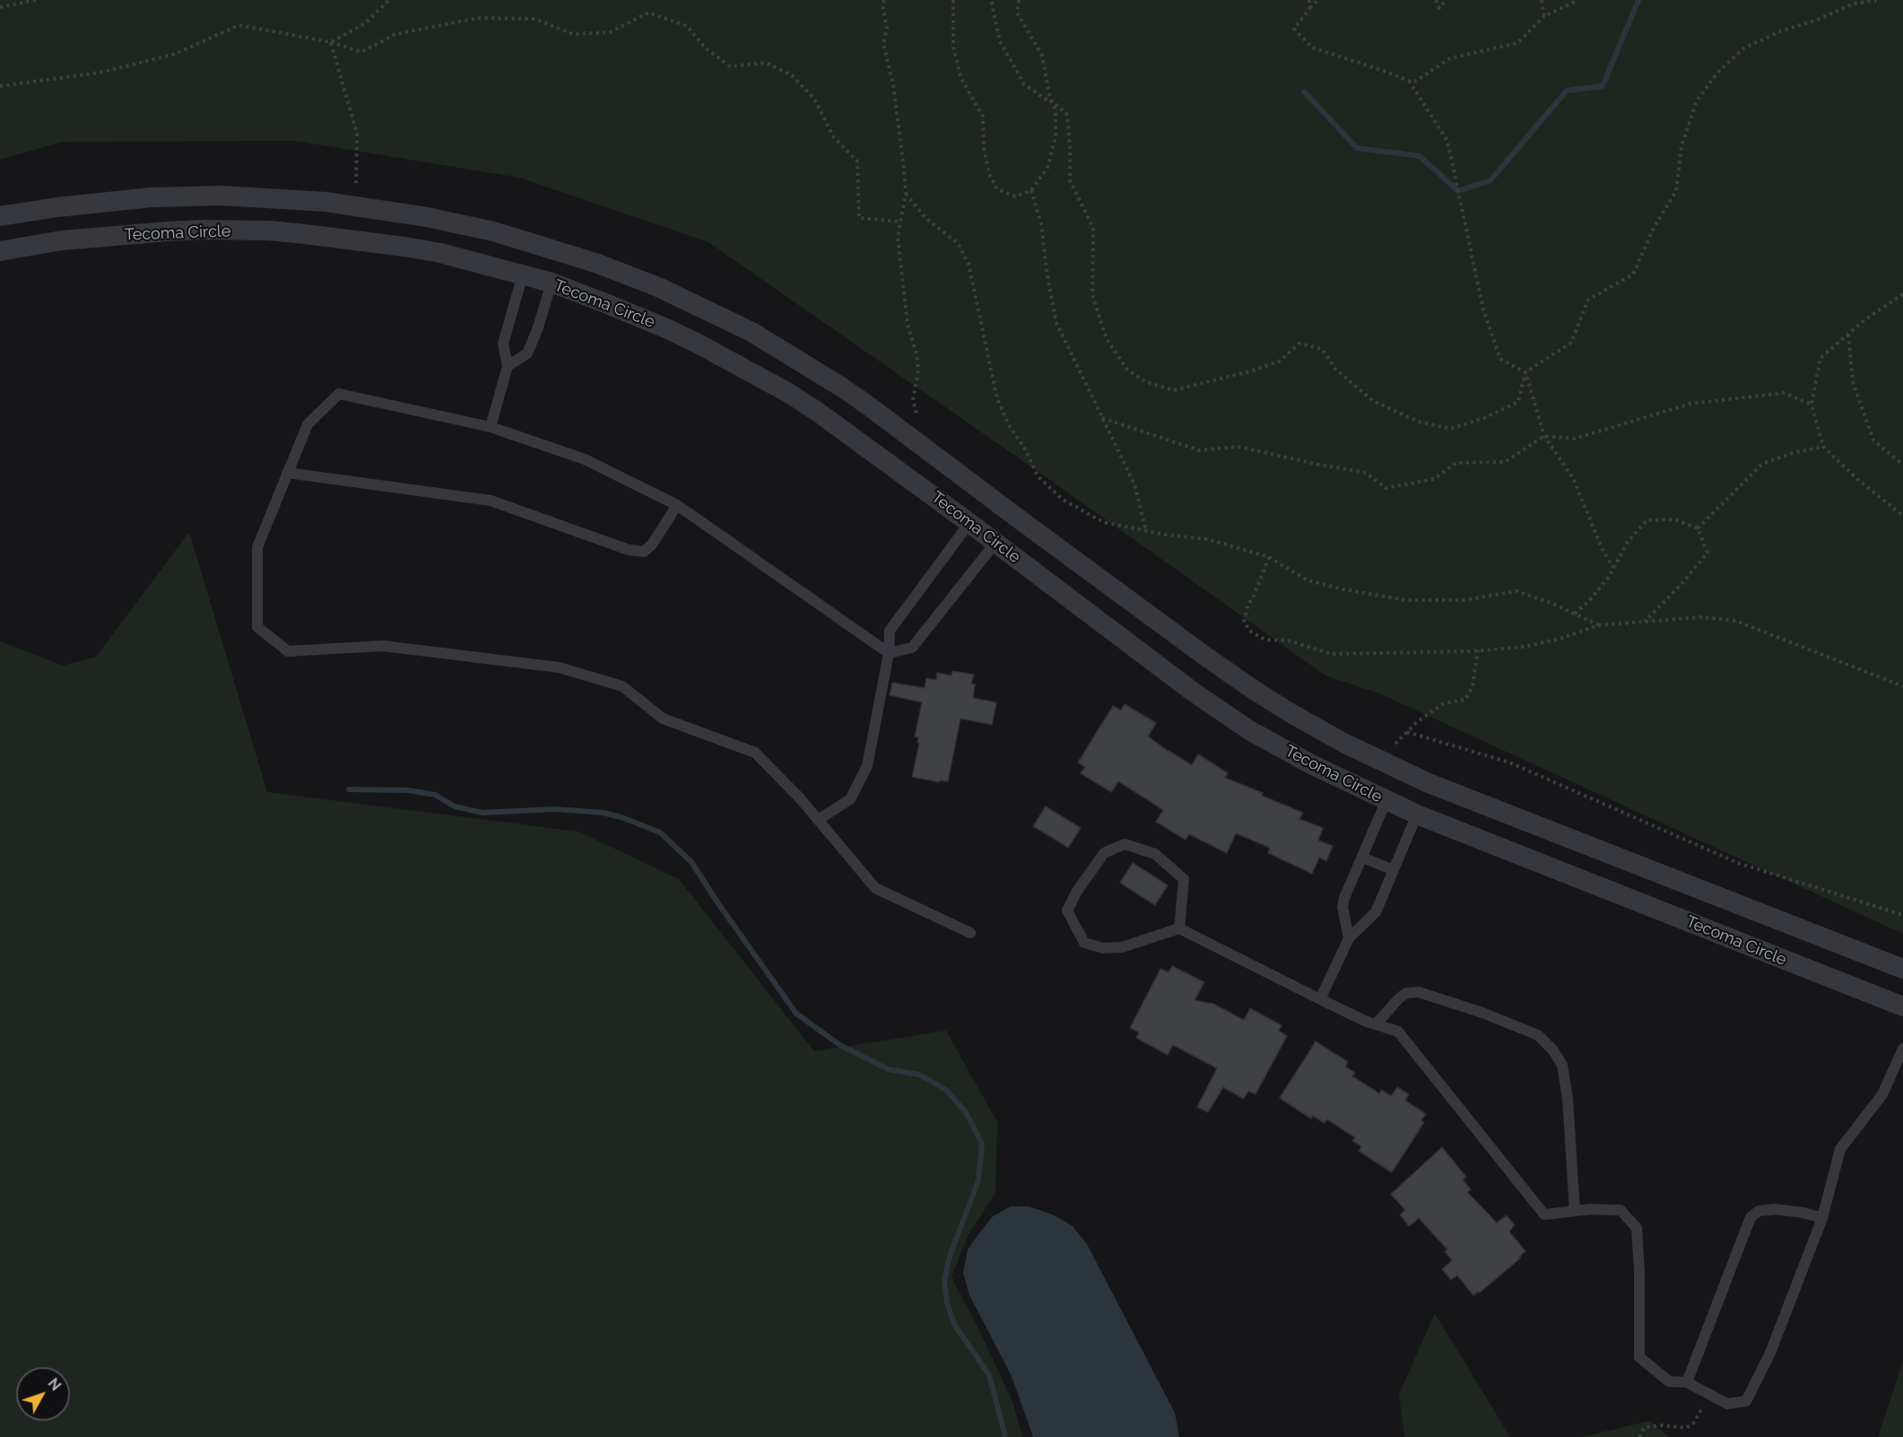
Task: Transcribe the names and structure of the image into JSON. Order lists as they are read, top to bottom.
{
  "streets": {
    "street": ["Tecoma Circle"]
  },
  "north": "top right"
}
